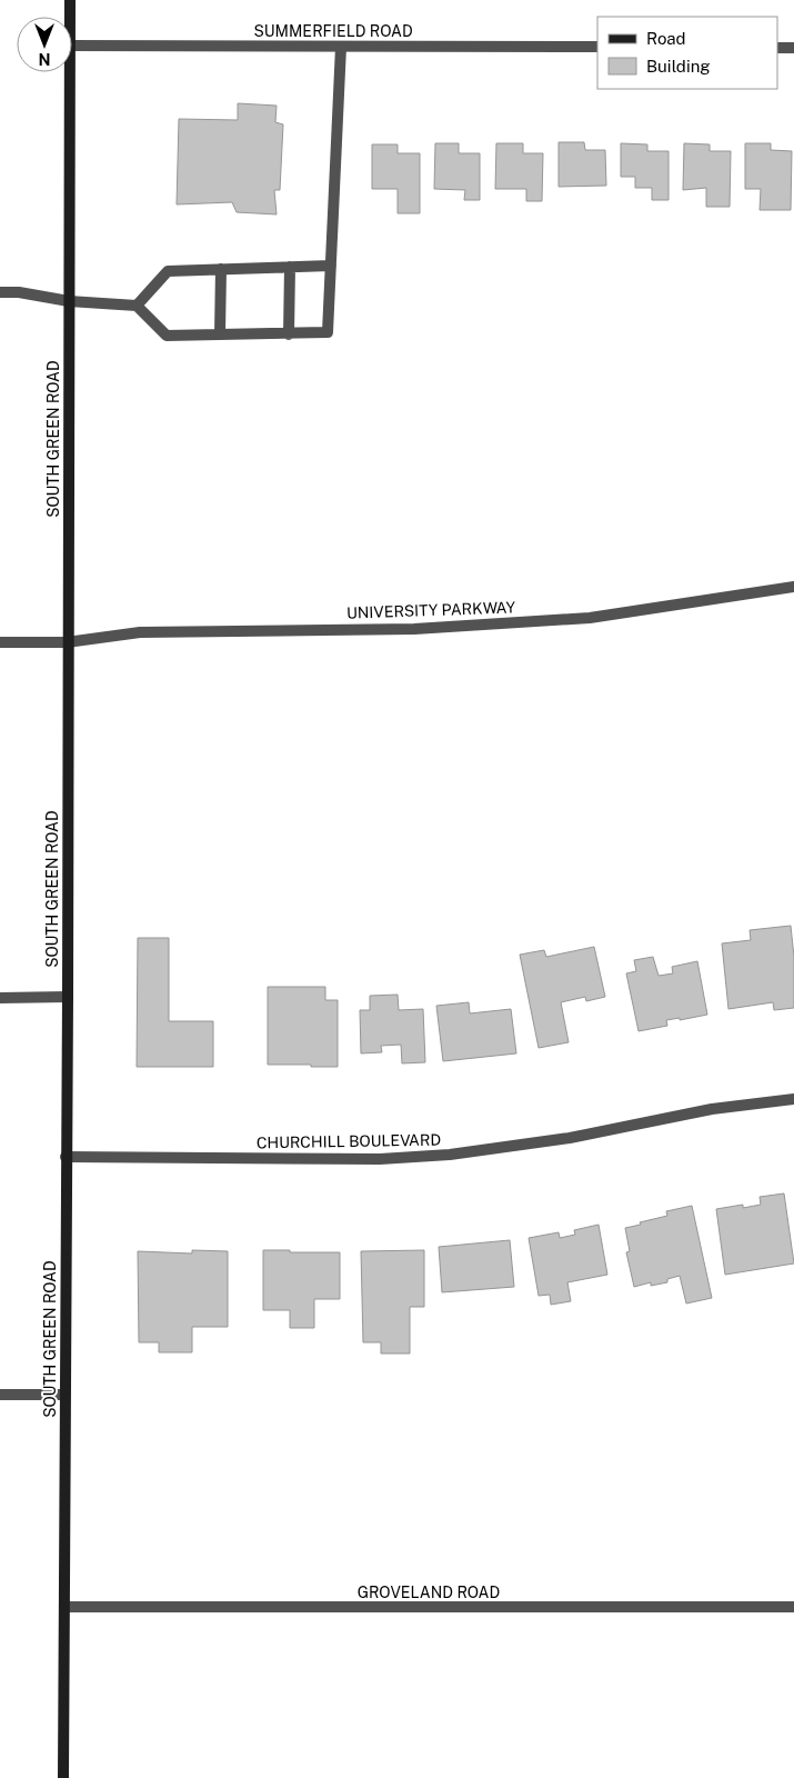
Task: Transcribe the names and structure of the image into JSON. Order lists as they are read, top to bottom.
{
  "streets": {
    "main road": ["SOUTH GREEN ROAD"],
    "street": [
      "SUMMERFIELD ROAD",
      "UNIVERSITY PARKWAY",
      "CHURCHILL BOULEVARD",
      "GROVELAND ROAD"
    ]
  },
  "crossings": [
    ["SOUTH GREEN ROAD", "UNIVERSITY PARKWAY"],
    ["SOUTH GREEN ROAD", "CHURCHILL BOULEVARD"],
    ["SOUTH GREEN ROAD", "GROVELAND ROAD"]
  ],
  "legend": ["Road", "Building"],
  "north": "bottom"
}
